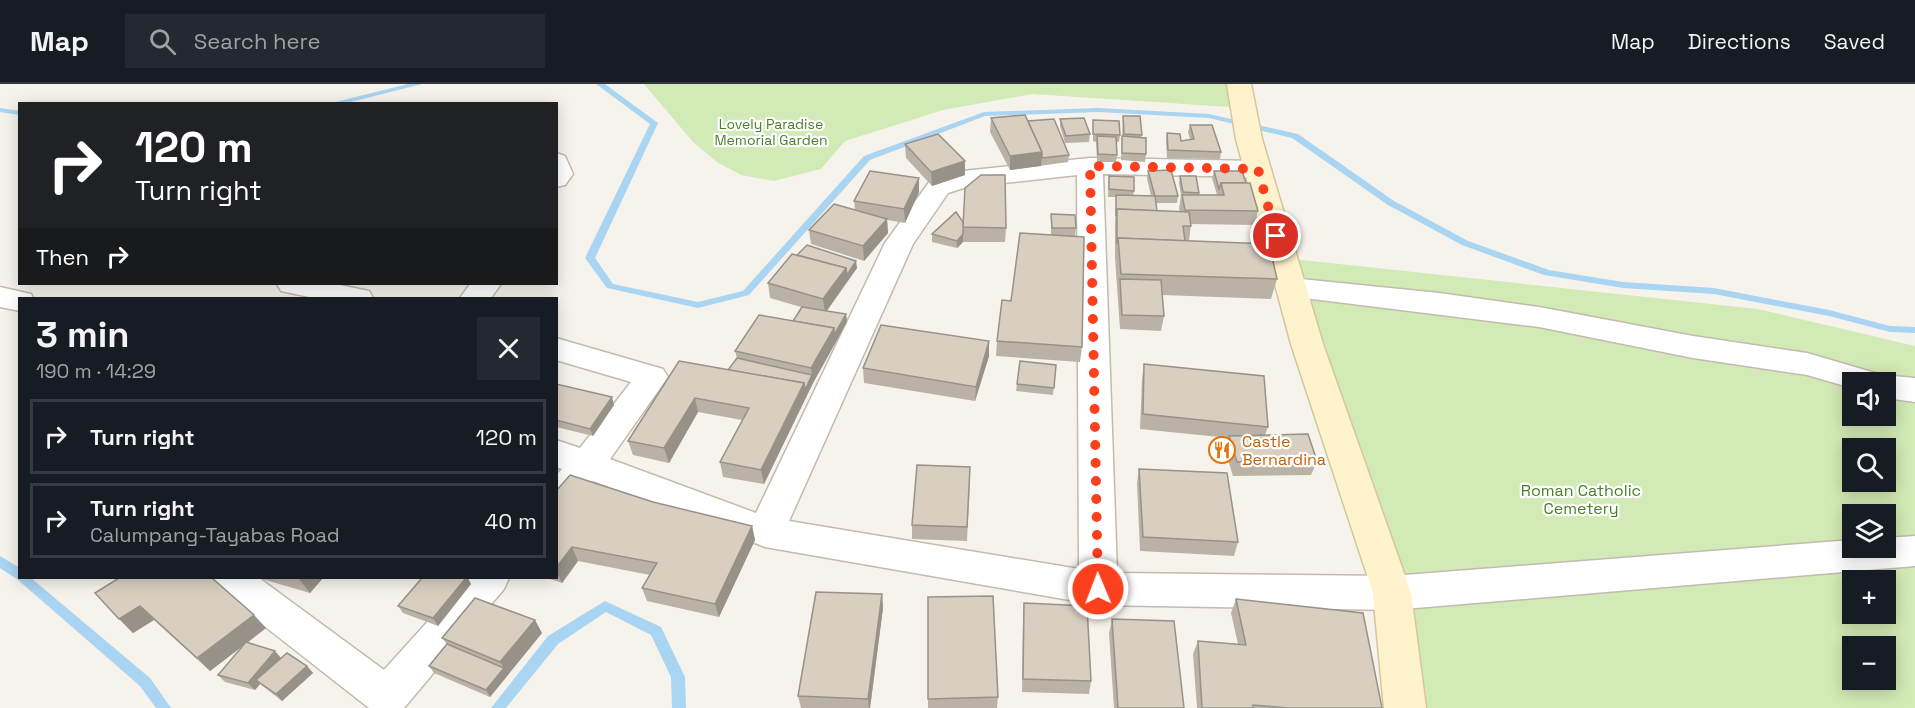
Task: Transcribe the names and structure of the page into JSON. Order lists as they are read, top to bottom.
{
  "parks": ["Lovely Paradise Memorial Garden", "Roman Catholic Cemetery"],
  "places": {
    "restaurant": ["Castle Bernardina"]
  },
  "page": {
    "header": "Map",
    "search": "Search here",
    "nav": ["Map", "Directions", "Saved"],
    "turn": ["120 m", "Turn right"],
    "then": "Then",
    "heading": ["3 min", "190 m · 14:29"],
    "map_buttons": ["+", "−"],
    "list": [
      {
        "name": "Turn right",
        "value": "120 m"
      },
      {
        "name": "Turn right",
        "note": "Calumpang-Tayabas Road",
        "value": "40 m"
      }
    ]
  }
}
